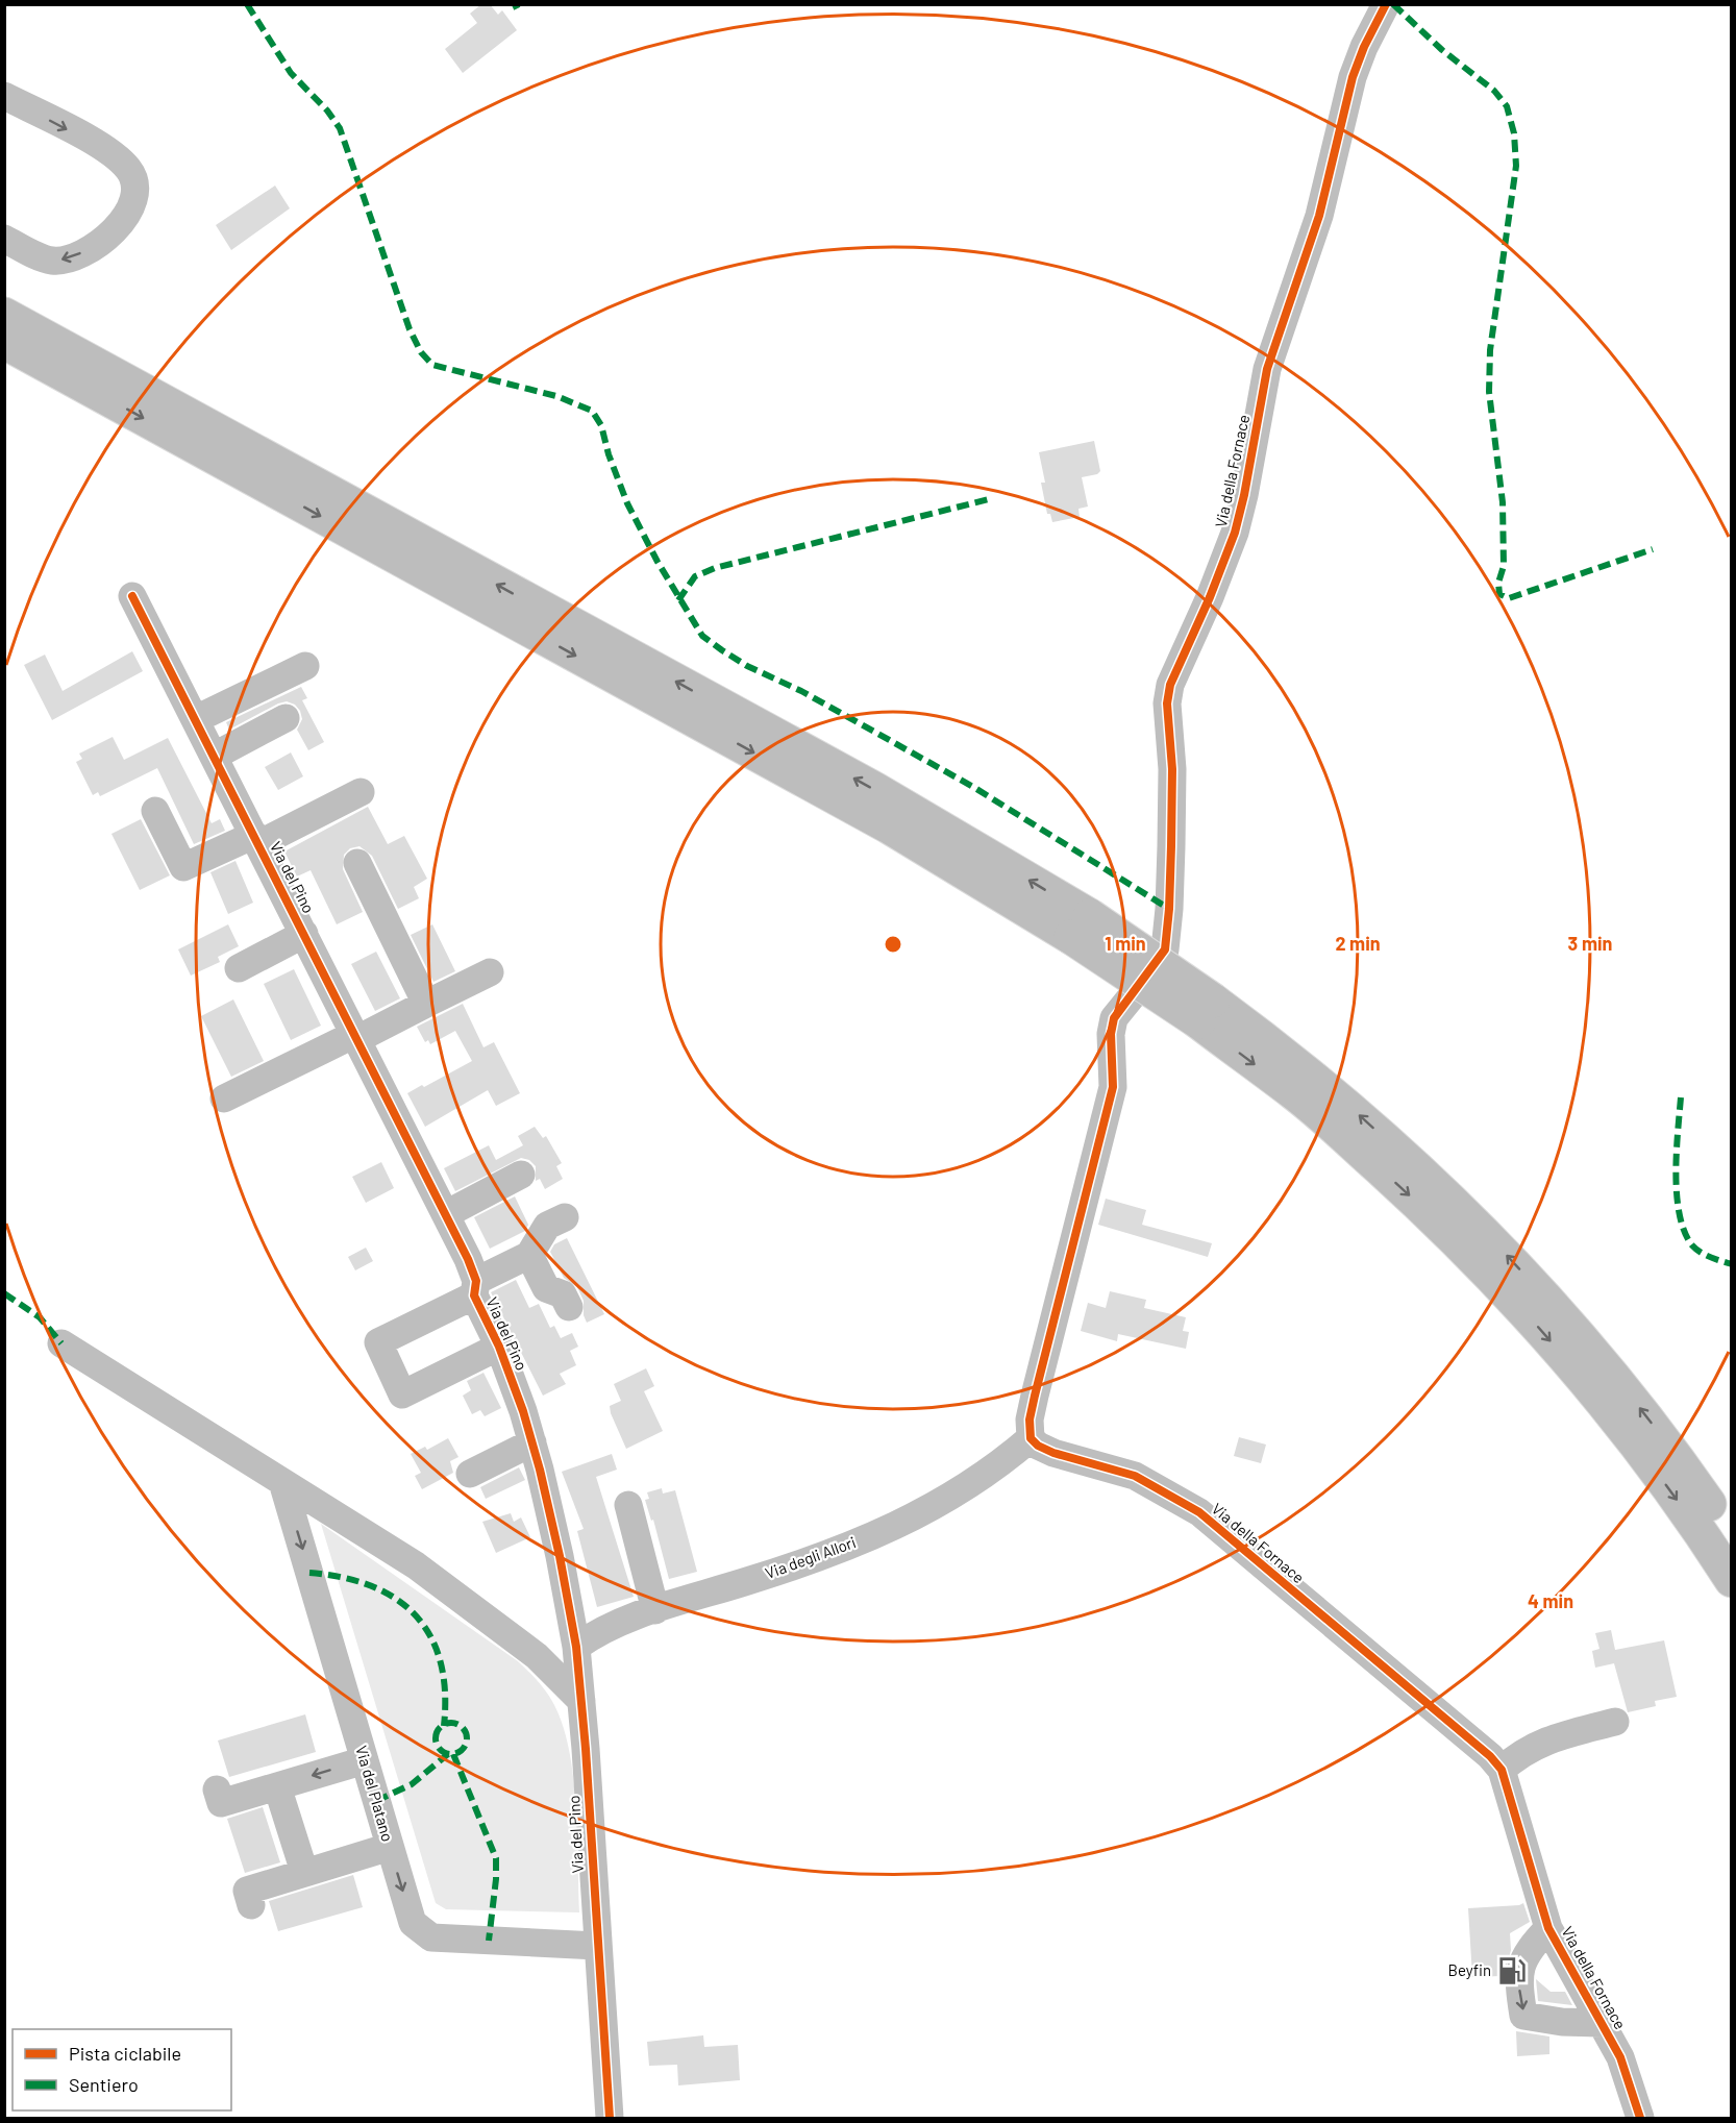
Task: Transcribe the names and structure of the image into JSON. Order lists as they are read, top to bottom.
{
  "streets": {
    "street": [
      "Via della Fornace",
      "Via del Pino",
      "Via degli Allori",
      "Via del Platano"
    ]
  },
  "crossings": [
    ["Via della Fornace", "Via degli Allori"],
    ["Via del Pino", "Via degli Allori"],
    ["Via del Pino", "Via del Platano"]
  ],
  "places": {
    "fuel station": ["Beyfin"]
  },
  "legend": ["Pista ciclabile", "Sentiero"],
  "rings": [
    "1 min",
    "2 min",
    "3 min",
    "4 min"
  ]
}
